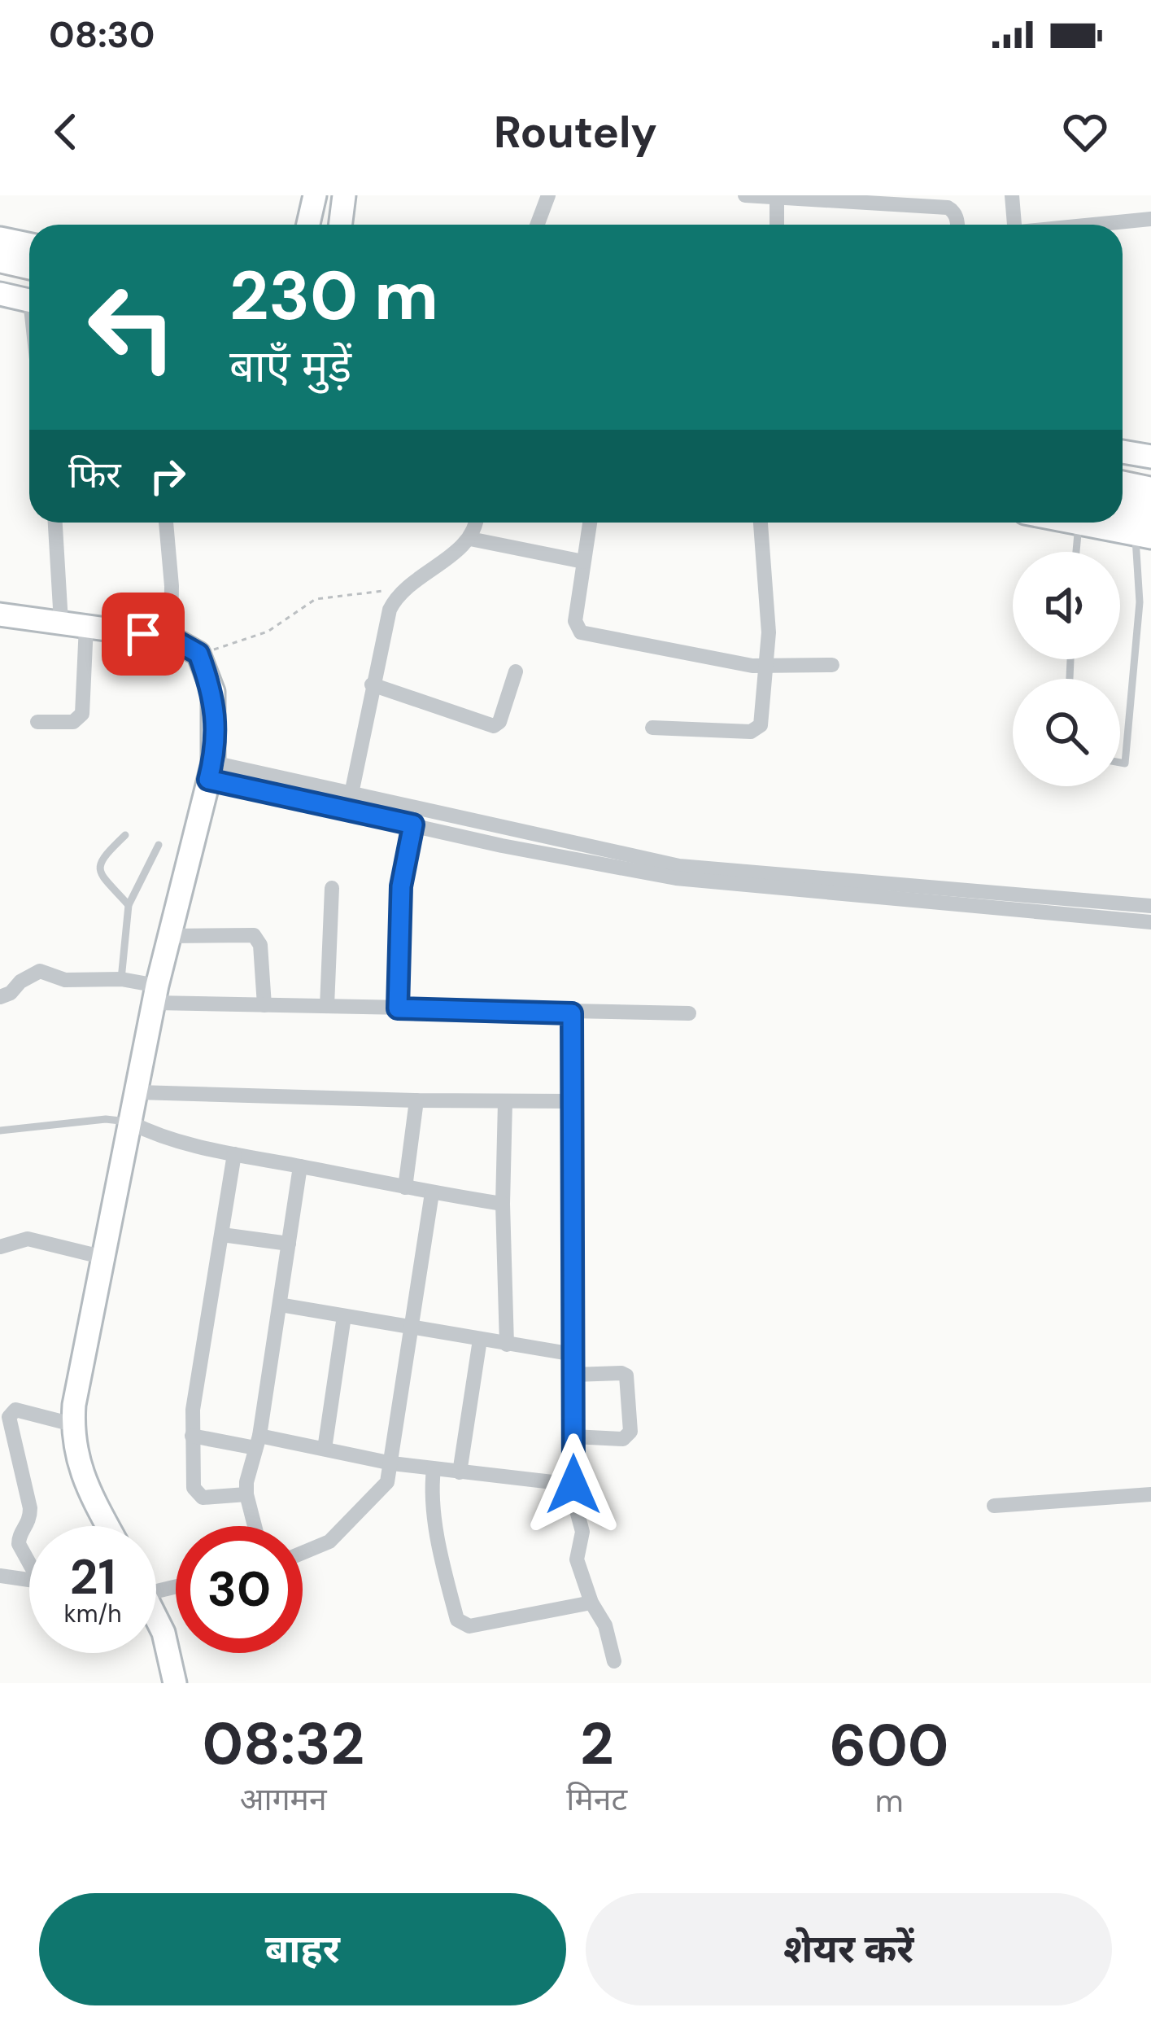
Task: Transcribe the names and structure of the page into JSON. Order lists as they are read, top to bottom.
{
  "page": {
    "status": "08:30",
    "header": "Routely",
    "turn": ["230 m", "बाएँ मुड़ें"],
    "then": "फिर",
    "speed": "21 km/h",
    "limit": "30",
    "eta": [
      "08:32",
      "आगमन",
      "2",
      "मिनट",
      "600",
      "m"
    ],
    "buttons": ["बाहर", "शेयर करें"]
  }
}
